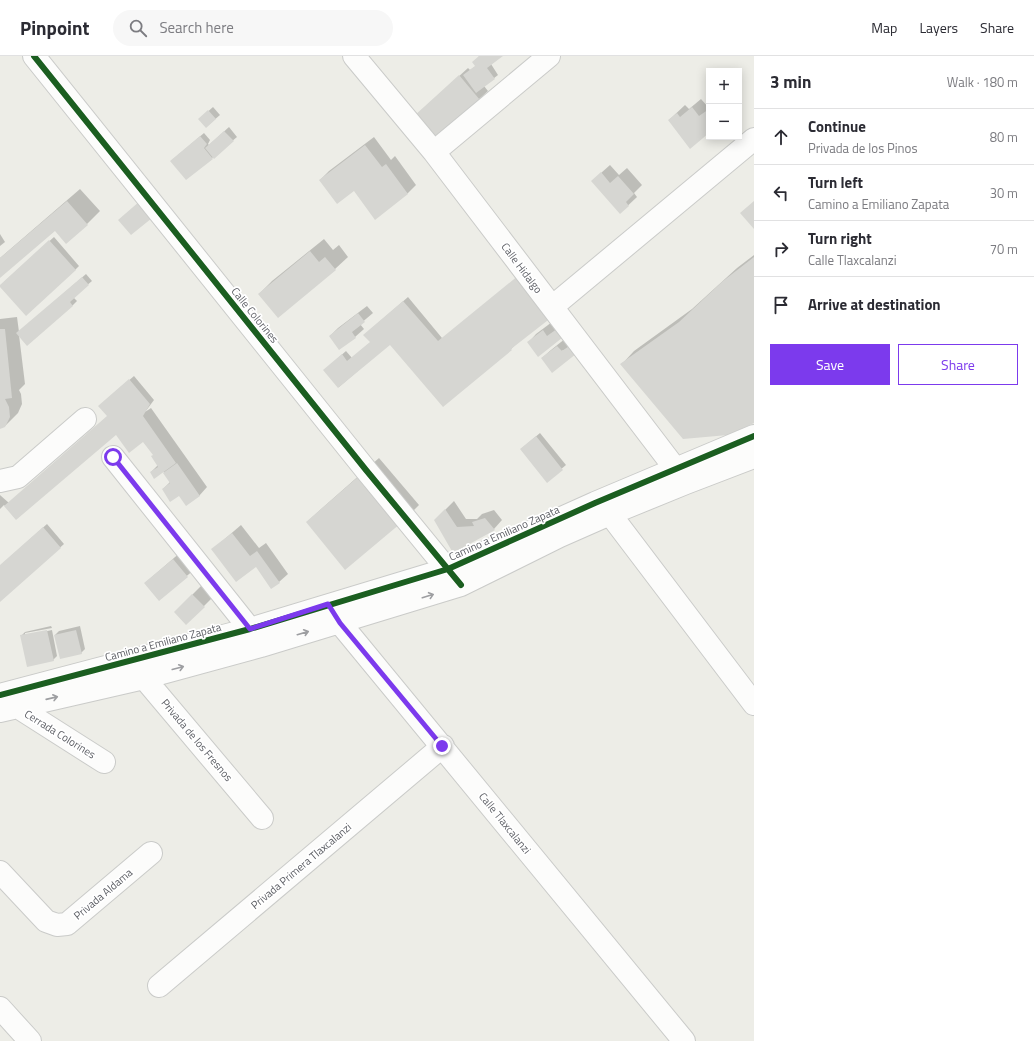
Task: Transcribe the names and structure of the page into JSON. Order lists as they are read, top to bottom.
{
  "streets": {
    "street": [
      "Calle Hidalgo",
      "Calle Colorines",
      "Camino a Emiliano Zapata",
      "Cerrada Colorines",
      "Privada de los Fresnos",
      "Calle Tlaxcalanzi",
      "Privada Primera Tlaxcalanzi",
      "Privada Aldama"
    ]
  },
  "crossings": [
    ["Calle Hidalgo", "Camino a Emiliano Zapata"],
    ["Calle Colorines", "Camino a Emiliano Zapata"],
    ["Camino a Emiliano Zapata", "Cerrada Colorines"],
    ["Camino a Emiliano Zapata", "Privada de los Fresnos"],
    ["Camino a Emiliano Zapata", "Calle Tlaxcalanzi"],
    ["Calle Tlaxcalanzi", "Privada Primera Tlaxcalanzi"]
  ],
  "page": {
    "header": "Pinpoint",
    "search": "Search here",
    "nav": ["Map", "Layers", "Share"],
    "heading": ["3 min", "Walk · 180 m"],
    "map_buttons": ["+", "−"],
    "list": [
      ["Continue", "Privada de los Pinos", "80 m"],
      ["Turn left", "Camino a Emiliano Zapata", "30 m"],
      ["Turn right", "Calle Tlaxcalanzi", "70 m"],
      "Arrive at destination"
    ],
    "buttons": ["Save", "Share"]
  }
}
